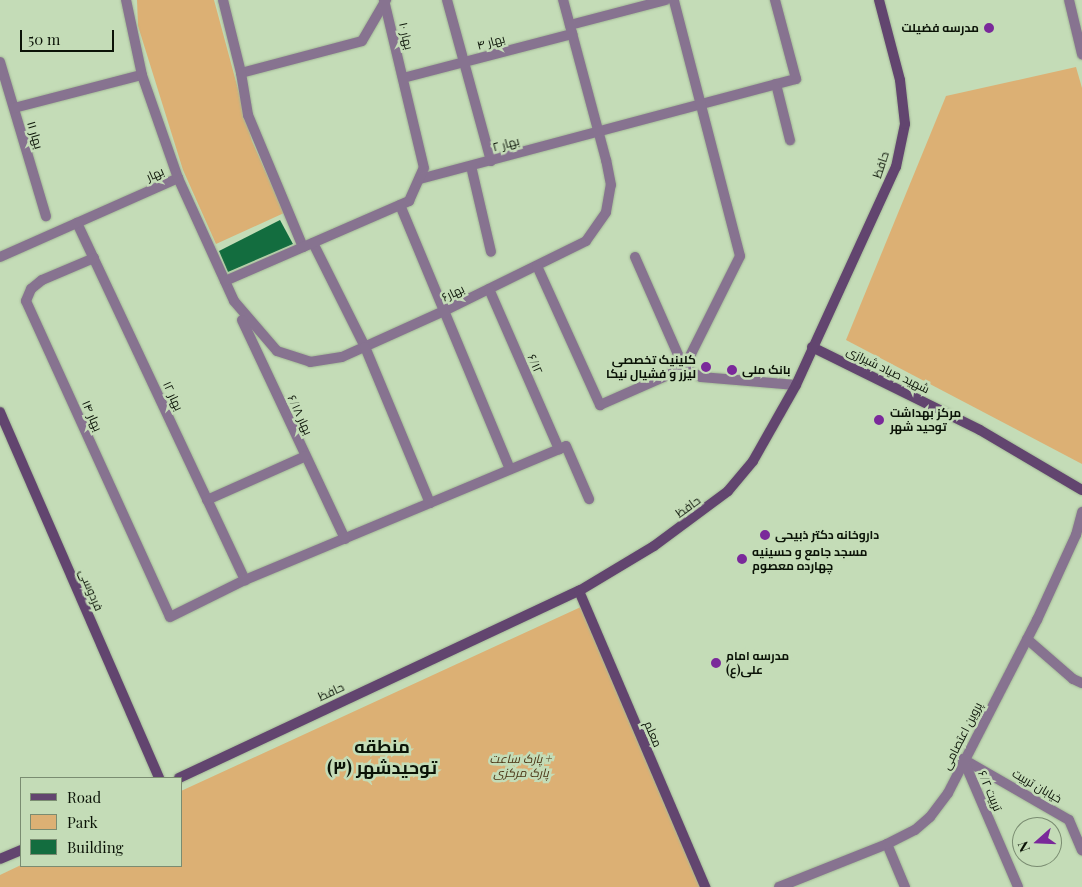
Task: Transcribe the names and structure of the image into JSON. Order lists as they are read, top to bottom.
{
  "streets": {
    "main road": [
      "حافظ",
      "شهید صیاد شیرازی",
      "فردوسی",
      "معلم"
    ],
    "street": [
      "بهار ۱۰",
      "بهار ۴",
      "بهار ۱۱",
      "بهار ۲",
      "بهار",
      "بهار۶",
      "۶/۱۲",
      "بهار ۱۲",
      "بهار ۶/۱۸",
      "بهار ۱۴",
      "پروین اعتصامی",
      "خیابان تربیت",
      "تربیت ۶/۲"
    ]
  },
  "crossings": [
    ["بهار ۱۰", "بهار ۴"],
    ["بهار ۱۰", "بهار ۲"],
    ["بهار ۴", "بهار۶"],
    ["بهار ۲", "بهار۶"],
    ["حافظ", "شهید صیاد شیرازی"],
    ["حافظ", "معلم"],
    ["بهار", "بهار۶"],
    ["بهار", "بهار ۱۲"],
    ["بهار۶", "۶/۱۲"],
    ["بهار۶", "بهار ۶/۱۸"],
    ["بهار ۱۲", "بهار ۱۴"],
    ["پروین اعتصامی", "خیابان تربیت"],
    ["پروین اعتصامی", "تربیت ۶/۲"],
    ["خیابان تربیت", "تربیت ۶/۲"]
  ],
  "districts": ["منطقه توحیدشهر (۳)"],
  "parks": ["پارک ساعت + پارک مرکزی"],
  "places": [
    "مدرسه فضیلت",
    "کلینیک تخصصی لیزر و فشیال نیکا",
    "بانک ملی",
    "مرکز بهداشت توحید شهر",
    "داروخانه دکتر ذبیحی",
    "مسجد جامع و حسینیه چهارده معصوم",
    "مدرسه امام علی(ع)"
  ],
  "legend": ["Road", "Park", "Building"],
  "scale_bar": "50 m",
  "north": "left"
}
